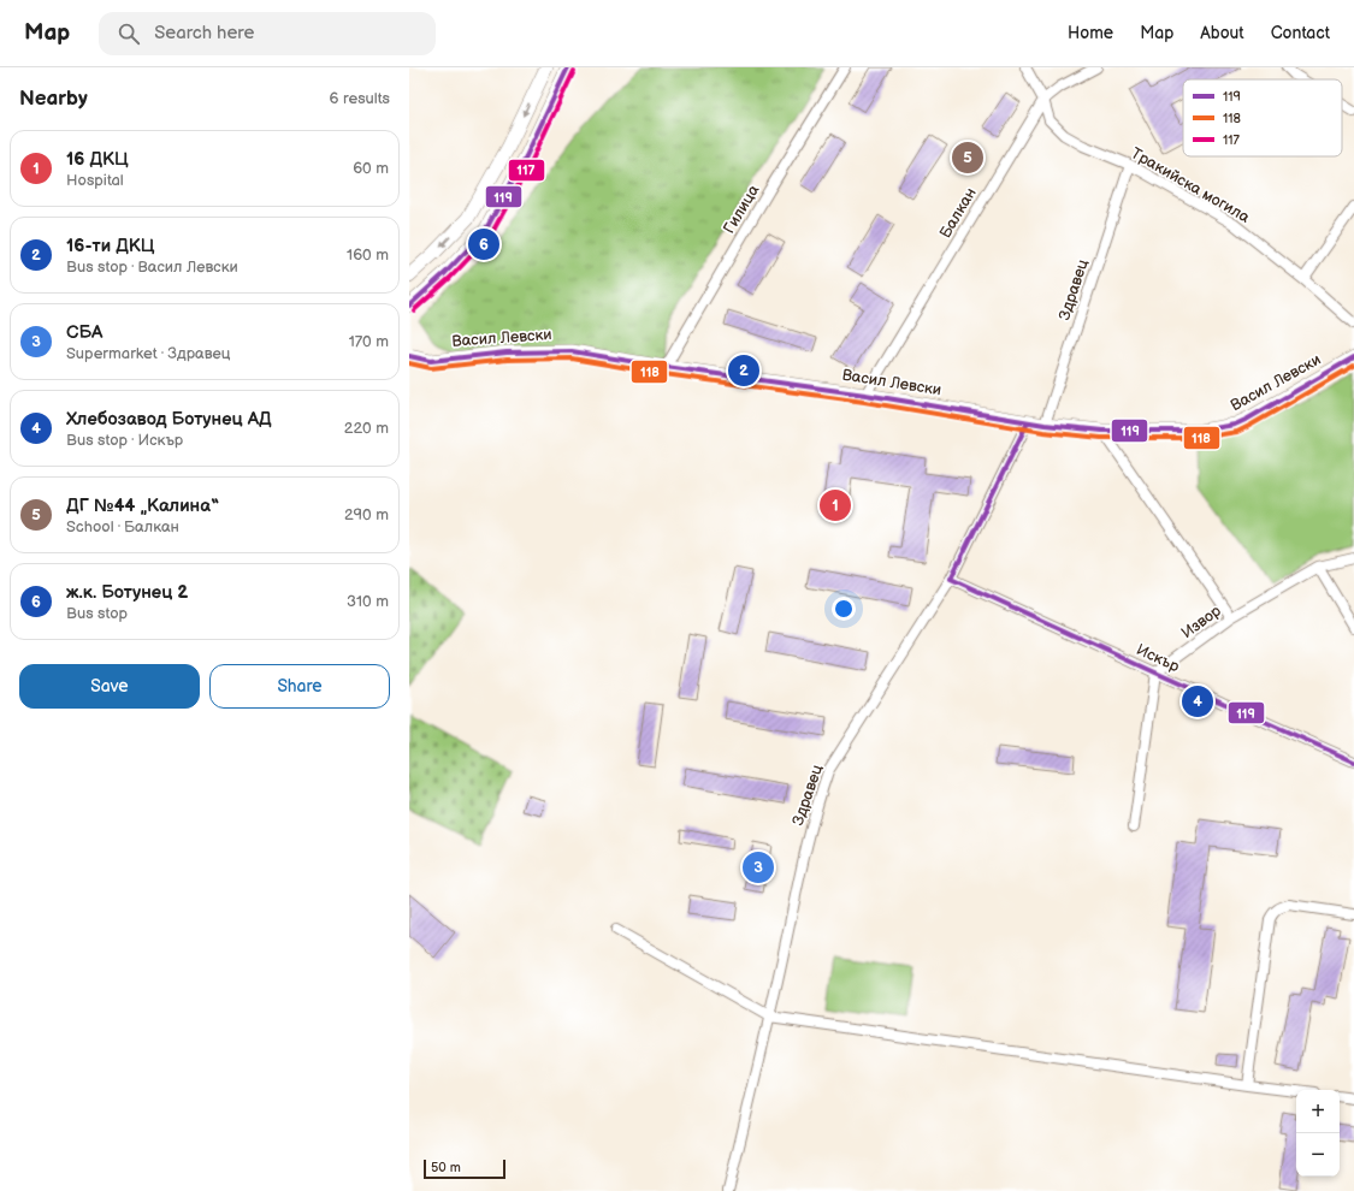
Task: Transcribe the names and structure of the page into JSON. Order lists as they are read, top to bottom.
{
  "streets": {
    "street": [
      "Тракийска могила",
      "Гилица",
      "Балкан",
      "Здравец",
      "Васил Левски",
      "Извор",
      "Искър"
    ]
  },
  "crossings": [
    ["Тракийска могила", "Балкан"],
    ["Тракийска могила", "Здравец"],
    ["Гилица", "Васил Левски"],
    ["Балкан", "Васил Левски"],
    ["Здравец", "Васил Левски"],
    ["Здравец", "Искър"],
    ["Извор", "Искър"]
  ],
  "lines": ["transit line 119", "transit line 117", "transit line 118"],
  "legend": ["119", "118", "117"],
  "scale_bar": "50 m",
  "page": {
    "header": "Map",
    "search": "Search here",
    "nav": [
      "Home",
      "Map",
      "About",
      "Contact"
    ],
    "heading": ["Nearby", "6 results"],
    "list": [
      {
        "mark": "1",
        "name": "16 ДКЦ",
        "note": "Hospital",
        "value": "60 m"
      },
      {
        "mark": "2",
        "name": "16-ти ДКЦ",
        "note": "Bus stop · Васил Левски",
        "value": "160 m"
      },
      {
        "mark": "3",
        "name": "СБА",
        "note": "Supermarket · Здравец",
        "value": "170 m"
      },
      {
        "mark": "4",
        "name": "Хлебозавод Ботунец АД",
        "note": "Bus stop · Искър",
        "value": "220 m"
      },
      {
        "mark": "5",
        "name": "ДГ №44 „Калина“",
        "note": "School · Балкан",
        "value": "290 m"
      },
      {
        "mark": "6",
        "name": "ж.к. Ботунец 2",
        "note": "Bus stop",
        "value": "310 m"
      }
    ],
    "pins": [
      "5",
      "6",
      "2",
      "1",
      "4",
      "3"
    ],
    "buttons": ["Save", "Share"],
    "map_buttons": ["+", "−"],
    "scale": "50 m"
  }
}
